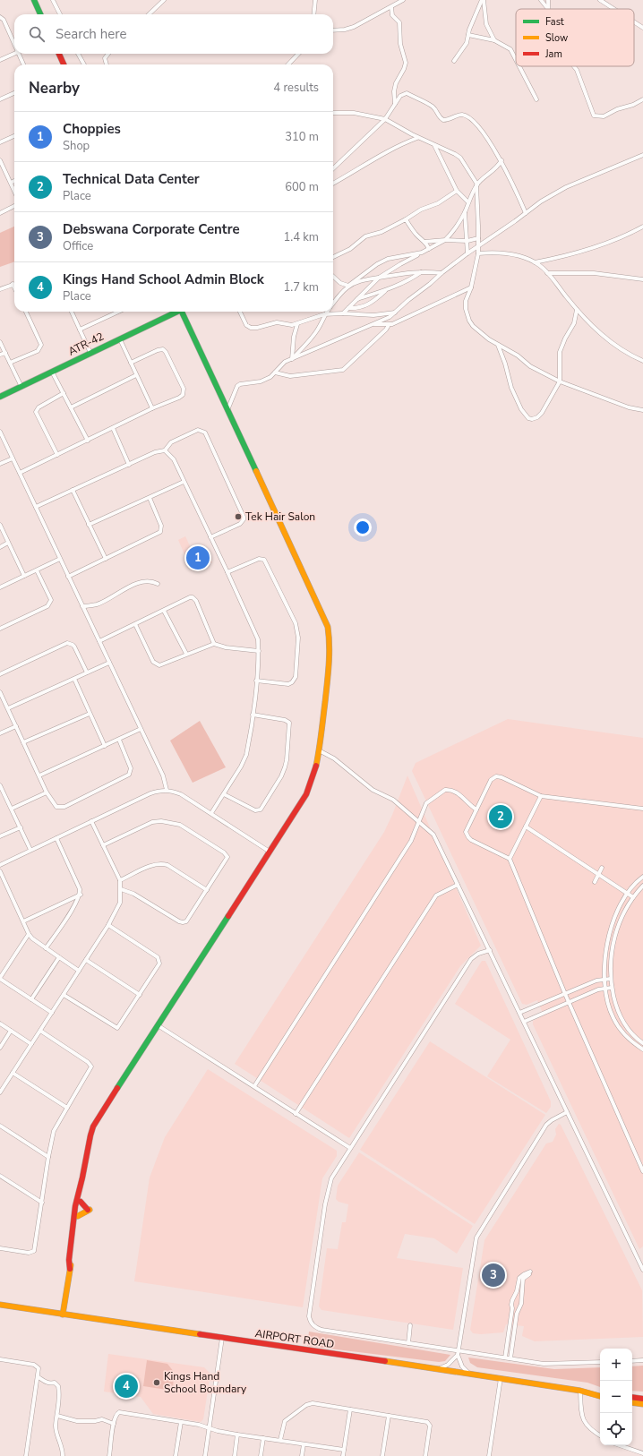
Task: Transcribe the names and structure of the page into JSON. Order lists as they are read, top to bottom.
{
  "streets": {
    "main road": ["ATR-42", "AIRPORT ROAD"]
  },
  "places": ["Tek Hair Salon", "Kings Hand School Boundary"],
  "legend": ["Fast", "Slow", "Jam"],
  "page": {
    "search": "Search here",
    "heading": ["Nearby", "4 results"],
    "list": [
      {
        "mark": "1",
        "name": "Choppies",
        "note": "Shop",
        "value": "310 m"
      },
      {
        "mark": "2",
        "name": "Technical Data Center",
        "note": "Place",
        "value": "600 m"
      },
      {
        "mark": "3",
        "name": "Debswana Corporate Centre",
        "note": "Office",
        "value": "1.4 km"
      },
      {
        "mark": "4",
        "name": "Kings Hand School Admin Block",
        "note": "Place",
        "value": "1.7 km"
      }
    ],
    "pins": [
      "1",
      "2",
      "3",
      "4"
    ],
    "map_buttons": ["+", "−"]
  }
}
